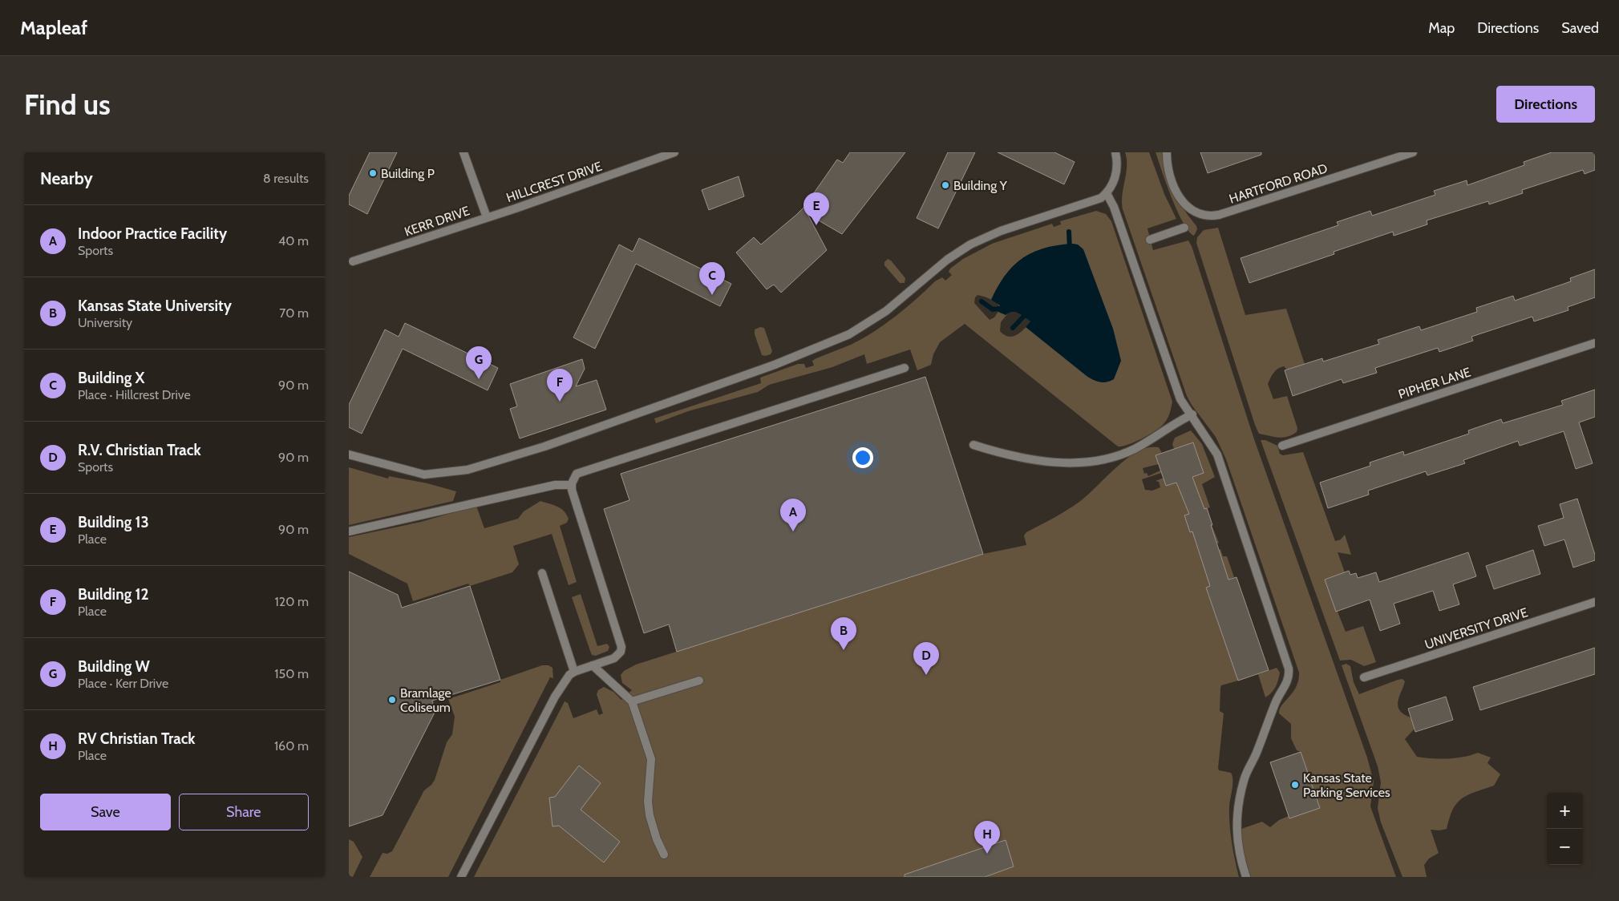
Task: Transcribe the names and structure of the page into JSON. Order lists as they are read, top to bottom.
{
  "streets": {
    "street": [
      "HILLCREST DRIVE",
      "HARTFORD ROAD",
      "KERR DRIVE",
      "PIPHER LANE",
      "UNIVERSITY DRIVE"
    ]
  },
  "crossings": [
    ["HILLCREST DRIVE", "KERR DRIVE"]
  ],
  "places": [
    "Building P",
    "Building Y",
    "Bramlage Coliseum",
    "Kansas State Parking Services"
  ],
  "page": {
    "header": "Mapleaf",
    "nav": ["Map", "Directions", "Saved"],
    "buttons": [
      "Directions",
      ["Save", "Share"]
    ],
    "title": "Find us",
    "heading": ["Nearby", "8 results"],
    "pins": [
      "E",
      "C",
      "G",
      "F",
      "A",
      "B",
      "D",
      "H"
    ],
    "list": [
      {
        "mark": "A",
        "name": "Indoor Practice Facility",
        "note": "Sports",
        "value": "40 m"
      },
      {
        "mark": "B",
        "name": "Kansas State University",
        "note": "University",
        "value": "70 m"
      },
      {
        "mark": "C",
        "name": "Building X",
        "note": "Place · Hillcrest Drive",
        "value": "90 m"
      },
      {
        "mark": "D",
        "name": "R.V. Christian Track",
        "note": "Sports",
        "value": "90 m"
      },
      {
        "mark": "E",
        "name": "Building 13",
        "note": "Place",
        "value": "90 m"
      },
      {
        "mark": "F",
        "name": "Building 12",
        "note": "Place",
        "value": "120 m"
      },
      {
        "mark": "G",
        "name": "Building W",
        "note": "Place · Kerr Drive",
        "value": "150 m"
      },
      {
        "mark": "H",
        "name": "RV Christian Track",
        "note": "Place",
        "value": "160 m"
      }
    ],
    "map_buttons": ["+", "−"]
  }
}
